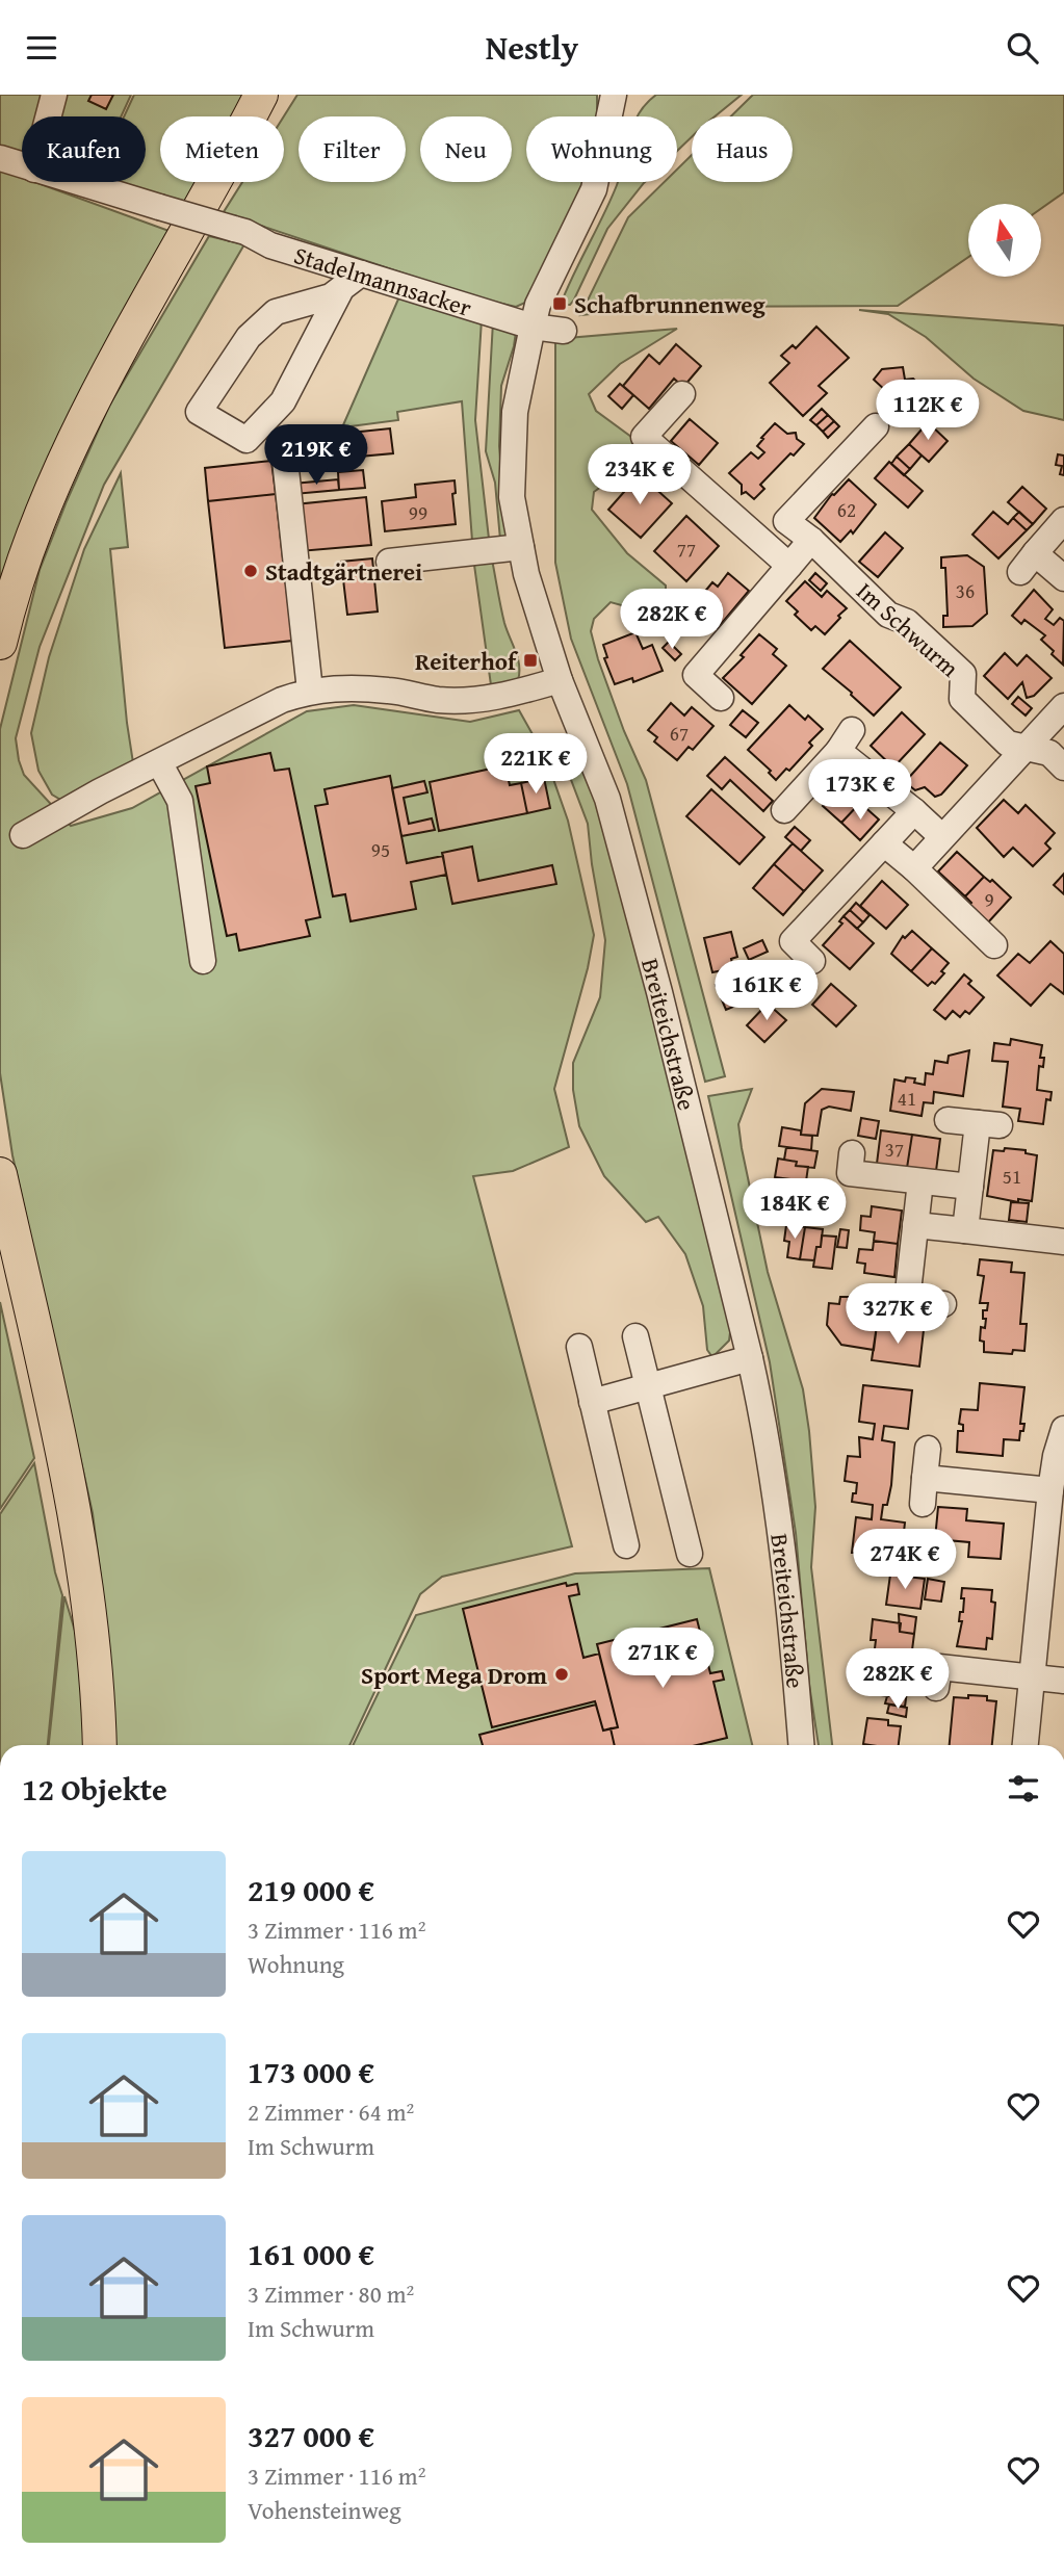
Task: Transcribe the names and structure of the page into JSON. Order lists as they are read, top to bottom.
{
  "streets": {
    "street": ["Stadelmannsacker", "Im Schwurm", "Breiteichstraße"]
  },
  "crossings": [
    ["Stadelmannsacker", "Breiteichstraße"]
  ],
  "places": {
    "transit": ["Schafbrunnenweg", "Reiterhof"],
    "other": ["Stadtgärtnerei", "Sport Mega Drom"]
  },
  "house_numbers": [
    "62",
    "99",
    "77",
    "36",
    "67",
    "95",
    "9",
    "41",
    "37",
    "51"
  ],
  "north": "top",
  "page": {
    "header": "Nestly",
    "chip": [
      "Kaufen",
      "Mieten",
      "Filter",
      "Neu",
      "Wohnung",
      "Haus"
    ],
    "price": [
      "112K €",
      "219K €",
      "234K €",
      "282K €",
      "221K €",
      "173K €",
      "161K €",
      "184K €",
      "327K €",
      "274K €",
      "271K €",
      "282K €"
    ],
    "heading": "12 Objekte",
    "list": [
      {
        "name": "219 000 €",
        "note": "3 Zimmer · 116 m² · Wohnung"
      },
      {
        "name": "173 000 €",
        "note": "2 Zimmer · 64 m² · Im Schwurm"
      },
      {
        "name": "161 000 €",
        "note": "3 Zimmer · 80 m² · Im Schwurm"
      },
      {
        "name": "327 000 €",
        "note": "3 Zimmer · 116 m² · Vohensteinweg"
      }
    ]
  }
}
